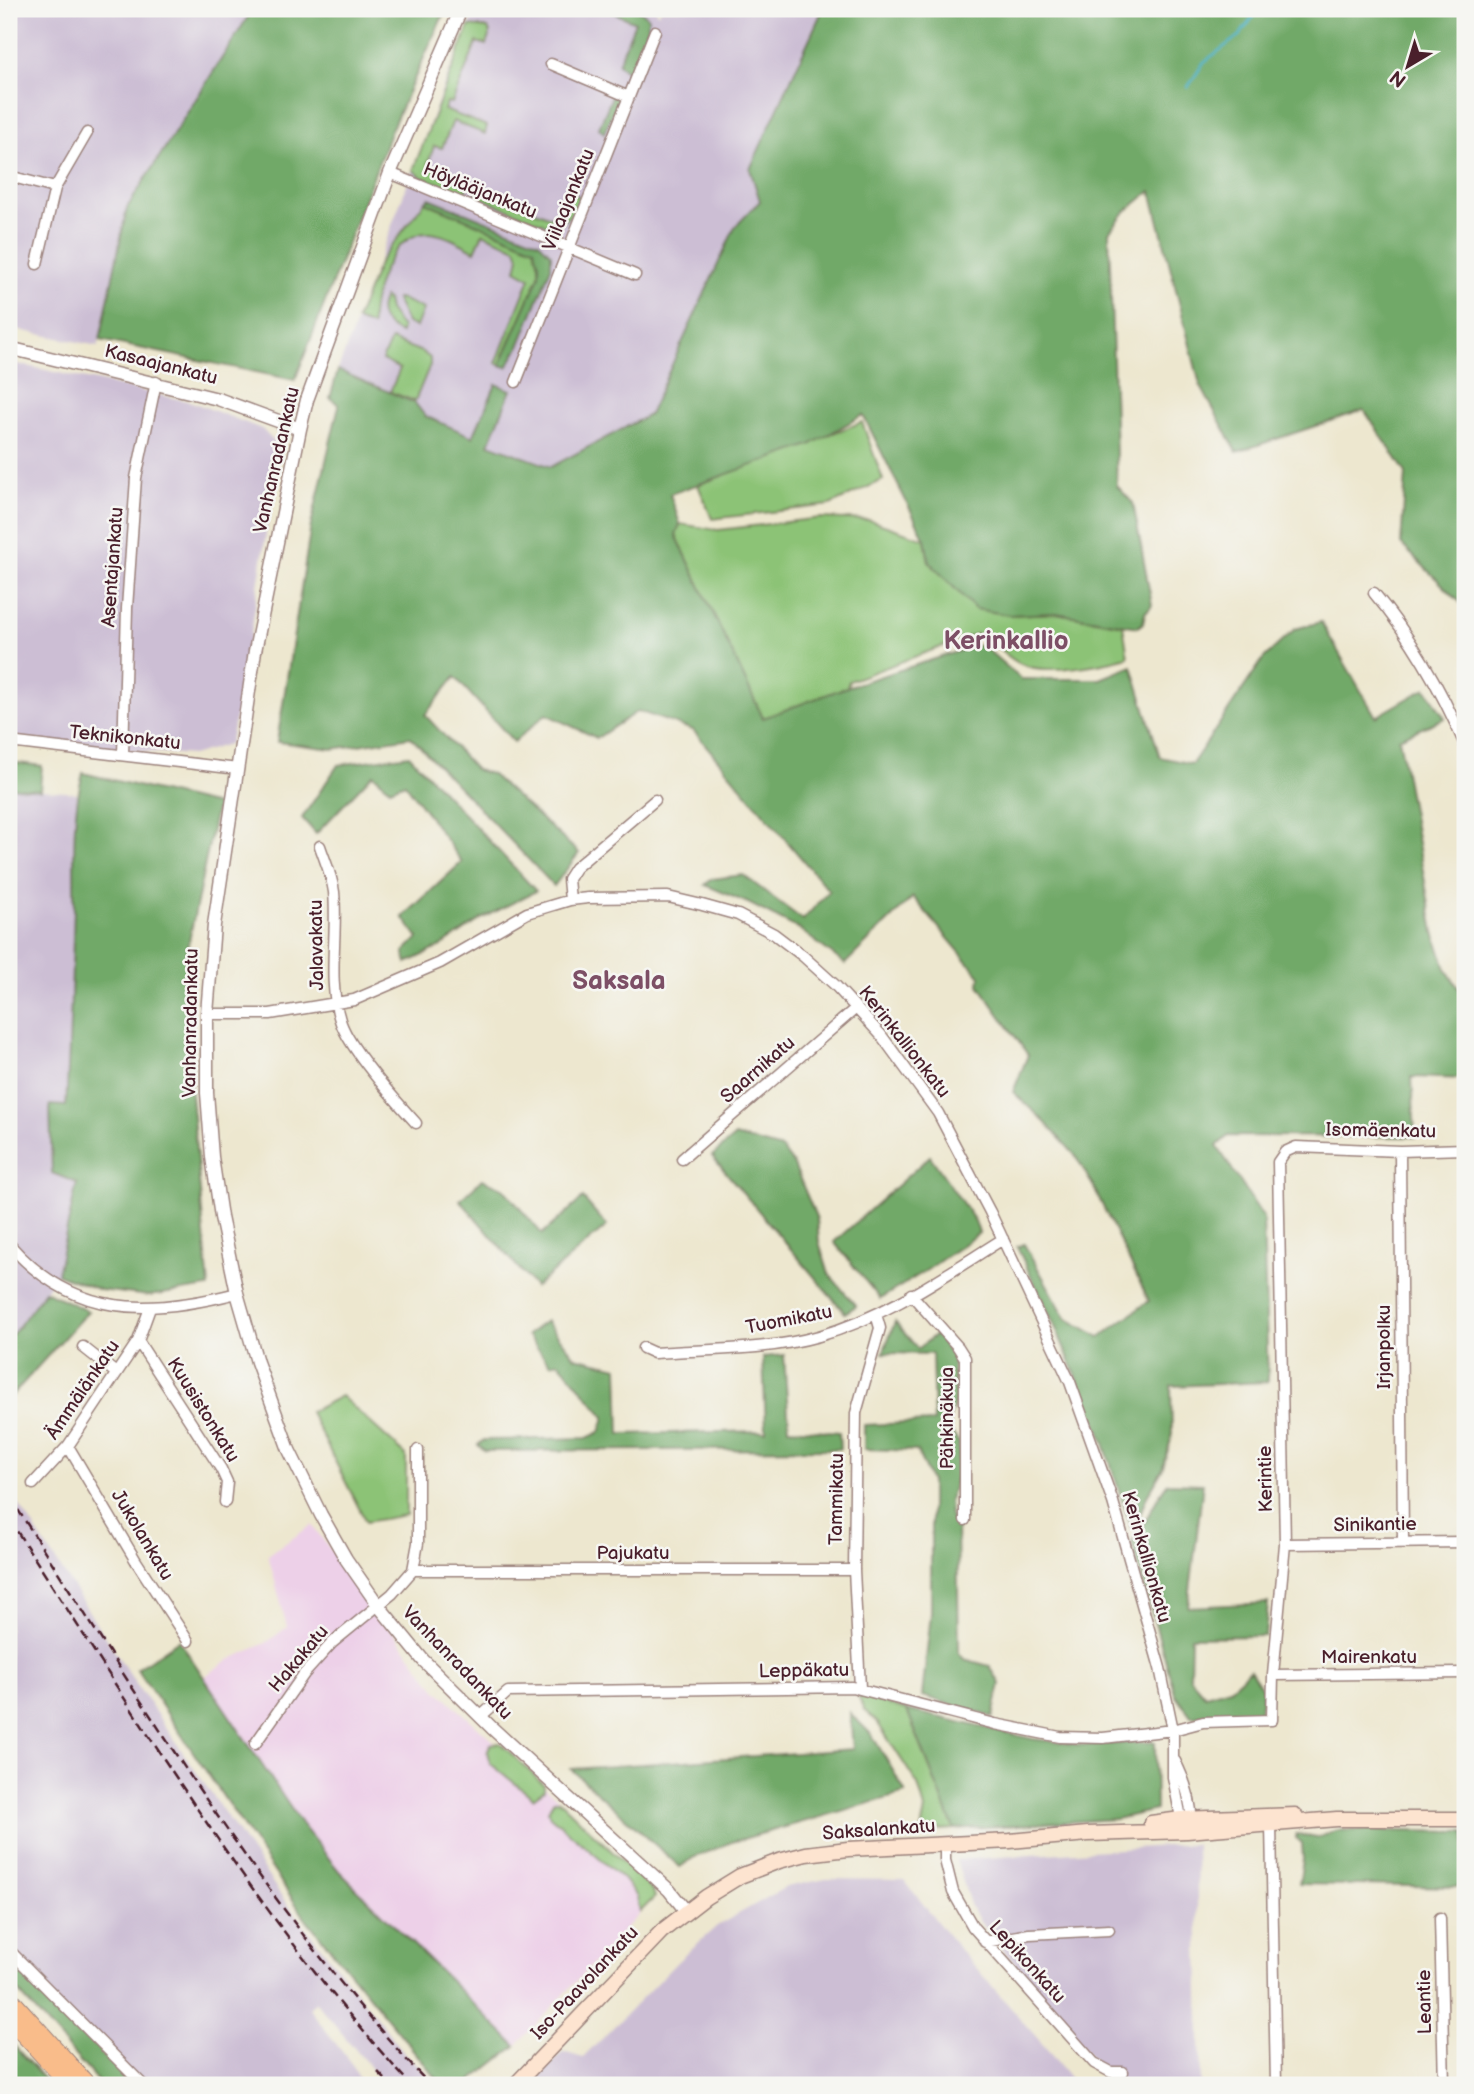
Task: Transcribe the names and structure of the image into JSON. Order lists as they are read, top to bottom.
{
  "streets": {
    "main road": ["Saksalankatu", "Iso-Paavolankatu"],
    "street": [
      "Höylääjankatu",
      "Viilaajankatu",
      "Kasaajankatu",
      "Vanhanradankatu",
      "Asentajankatu",
      "Teknikonkatu",
      "Jalavakatu",
      "Kerinkallionkatu",
      "Saarnikatu",
      "Isomäenkatu",
      "Tuomikatu",
      "Irjanpolku",
      "Ämmälänkatu",
      "Kuusistonkatu",
      "Pähkinäkuja",
      "Kerintie",
      "Tammikatu",
      "Sinikantie",
      "Jukolankatu",
      "Pajukatu",
      "Mairenkatu",
      "Hakakatu",
      "Leppäkatu",
      "Lepikonkatu",
      "Leantie"
    ]
  },
  "crossings": [
    ["Höylääjankatu", "Viilaajankatu"],
    ["Höylääjankatu", "Vanhanradankatu"],
    ["Kasaajankatu", "Vanhanradankatu"],
    ["Kasaajankatu", "Asentajankatu"],
    ["Vanhanradankatu", "Teknikonkatu"],
    ["Vanhanradankatu", "Kerinkallionkatu"],
    ["Vanhanradankatu", "Hakakatu"],
    ["Vanhanradankatu", "Leppäkatu"],
    ["Vanhanradankatu", "Saksalankatu"],
    ["Vanhanradankatu", "Iso-Paavolankatu"],
    ["Asentajankatu", "Teknikonkatu"],
    ["Jalavakatu", "Kerinkallionkatu"],
    ["Kerinkallionkatu", "Saarnikatu"],
    ["Kerinkallionkatu", "Tuomikatu"],
    ["Kerinkallionkatu", "Kerintie"],
    ["Kerinkallionkatu", "Leppäkatu"],
    ["Kerinkallionkatu", "Saksalankatu"],
    ["Isomäenkatu", "Irjanpolku"],
    ["Isomäenkatu", "Kerintie"],
    ["Tuomikatu", "Pähkinäkuja"],
    ["Tuomikatu", "Tammikatu"],
    ["Irjanpolku", "Sinikantie"],
    ["Ämmälänkatu", "Kuusistonkatu"],
    ["Ämmälänkatu", "Jukolankatu"],
    ["Kerintie", "Sinikantie"],
    ["Kerintie", "Mairenkatu"],
    ["Kerintie", "Leppäkatu"],
    ["Tammikatu", "Pajukatu"],
    ["Tammikatu", "Leppäkatu"],
    ["Pajukatu", "Hakakatu"],
    ["Saksalankatu", "Lepikonkatu"],
    ["Saksalankatu", "Iso-Paavolankatu"]
  ],
  "districts": ["Kerinkallio", "Saksala"],
  "north": "bottom left"
}
